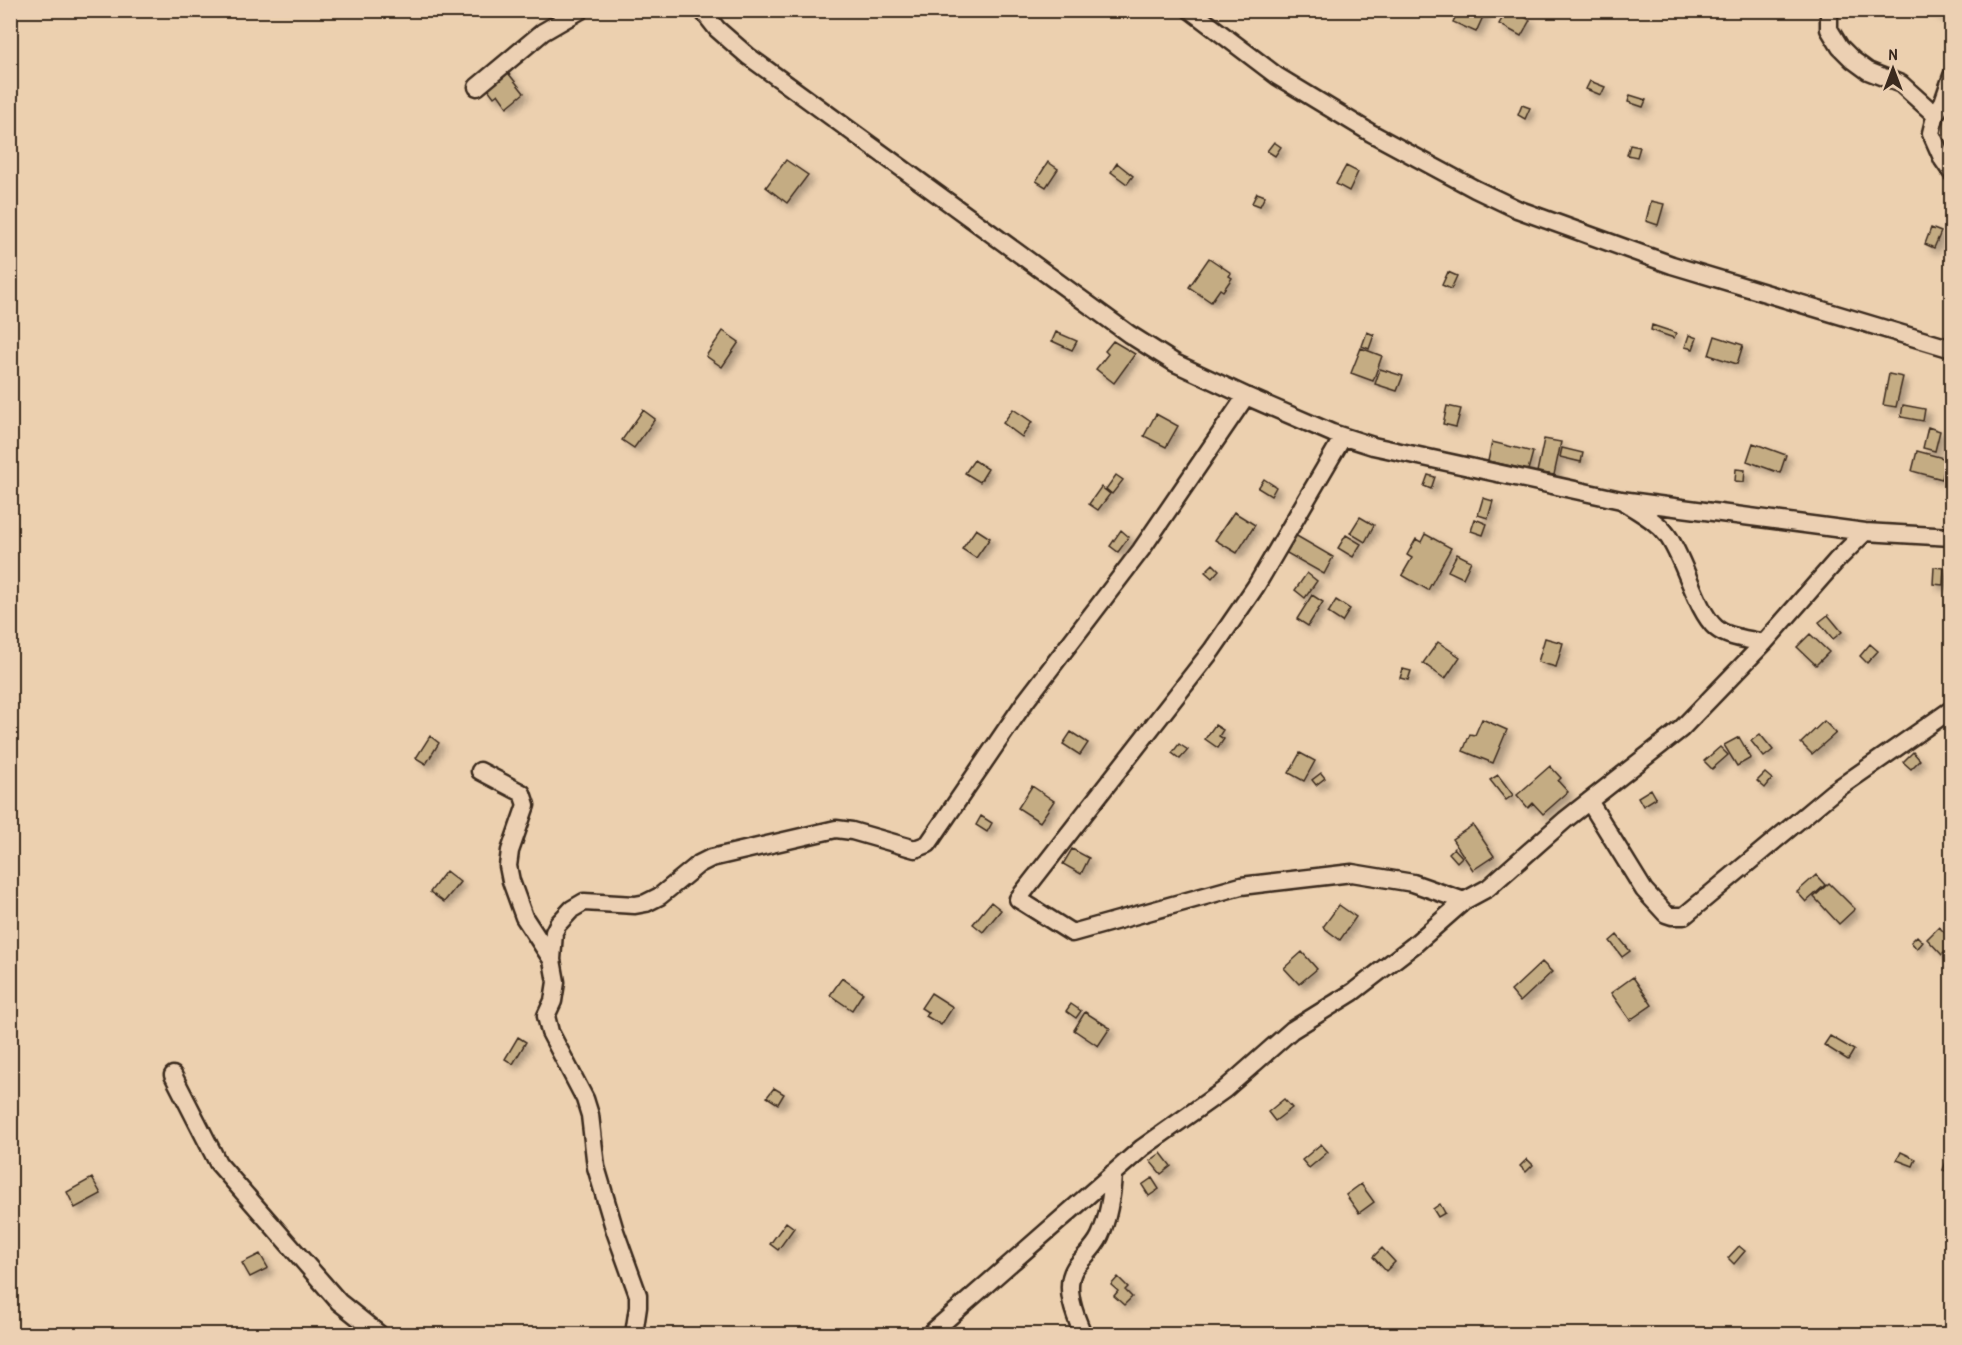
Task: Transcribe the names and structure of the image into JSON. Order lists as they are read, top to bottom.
{
  "north": "top"
}
